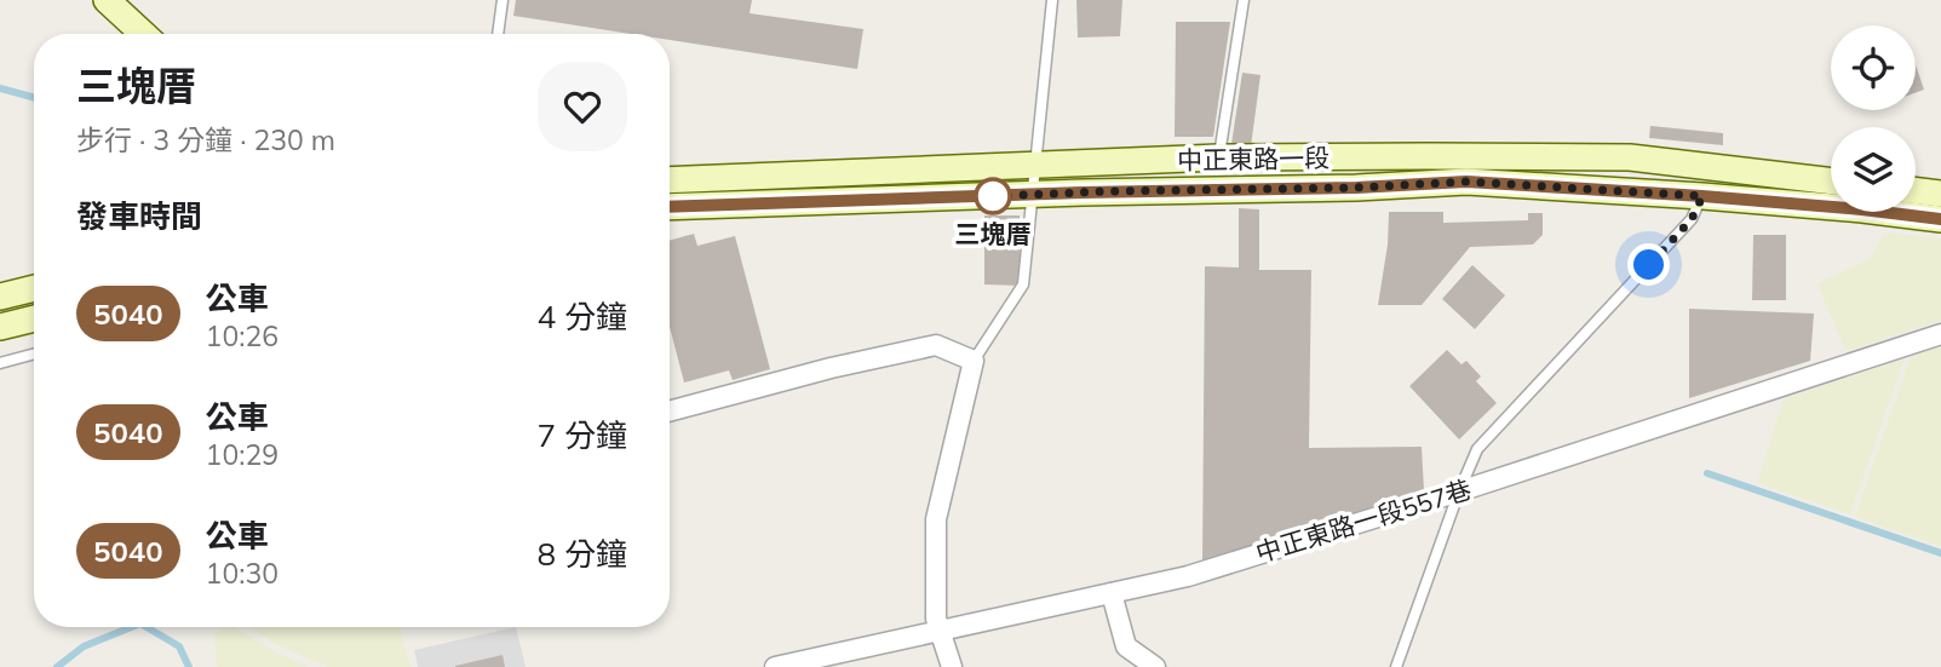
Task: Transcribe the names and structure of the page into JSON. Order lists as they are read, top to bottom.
{
  "streets": {
    "main road": ["中正東路一段"],
    "street": ["中正東路一段557巷"]
  },
  "places": ["三塊厝"],
  "lines": ["bus line 5040"],
  "page": {
    "heading": [
      ["三塊厝", "步行 · 3 分鐘 · 230 m"],
      "發車時間"
    ],
    "list": [
      {
        "mark": "5040",
        "name": "公車",
        "note": "10:26",
        "value": "4 分鐘"
      },
      {
        "mark": "5040",
        "name": "公車",
        "note": "10:29",
        "value": "7 分鐘"
      },
      {
        "mark": "5040",
        "name": "公車",
        "note": "10:30",
        "value": "8 分鐘"
      }
    ]
  }
}
